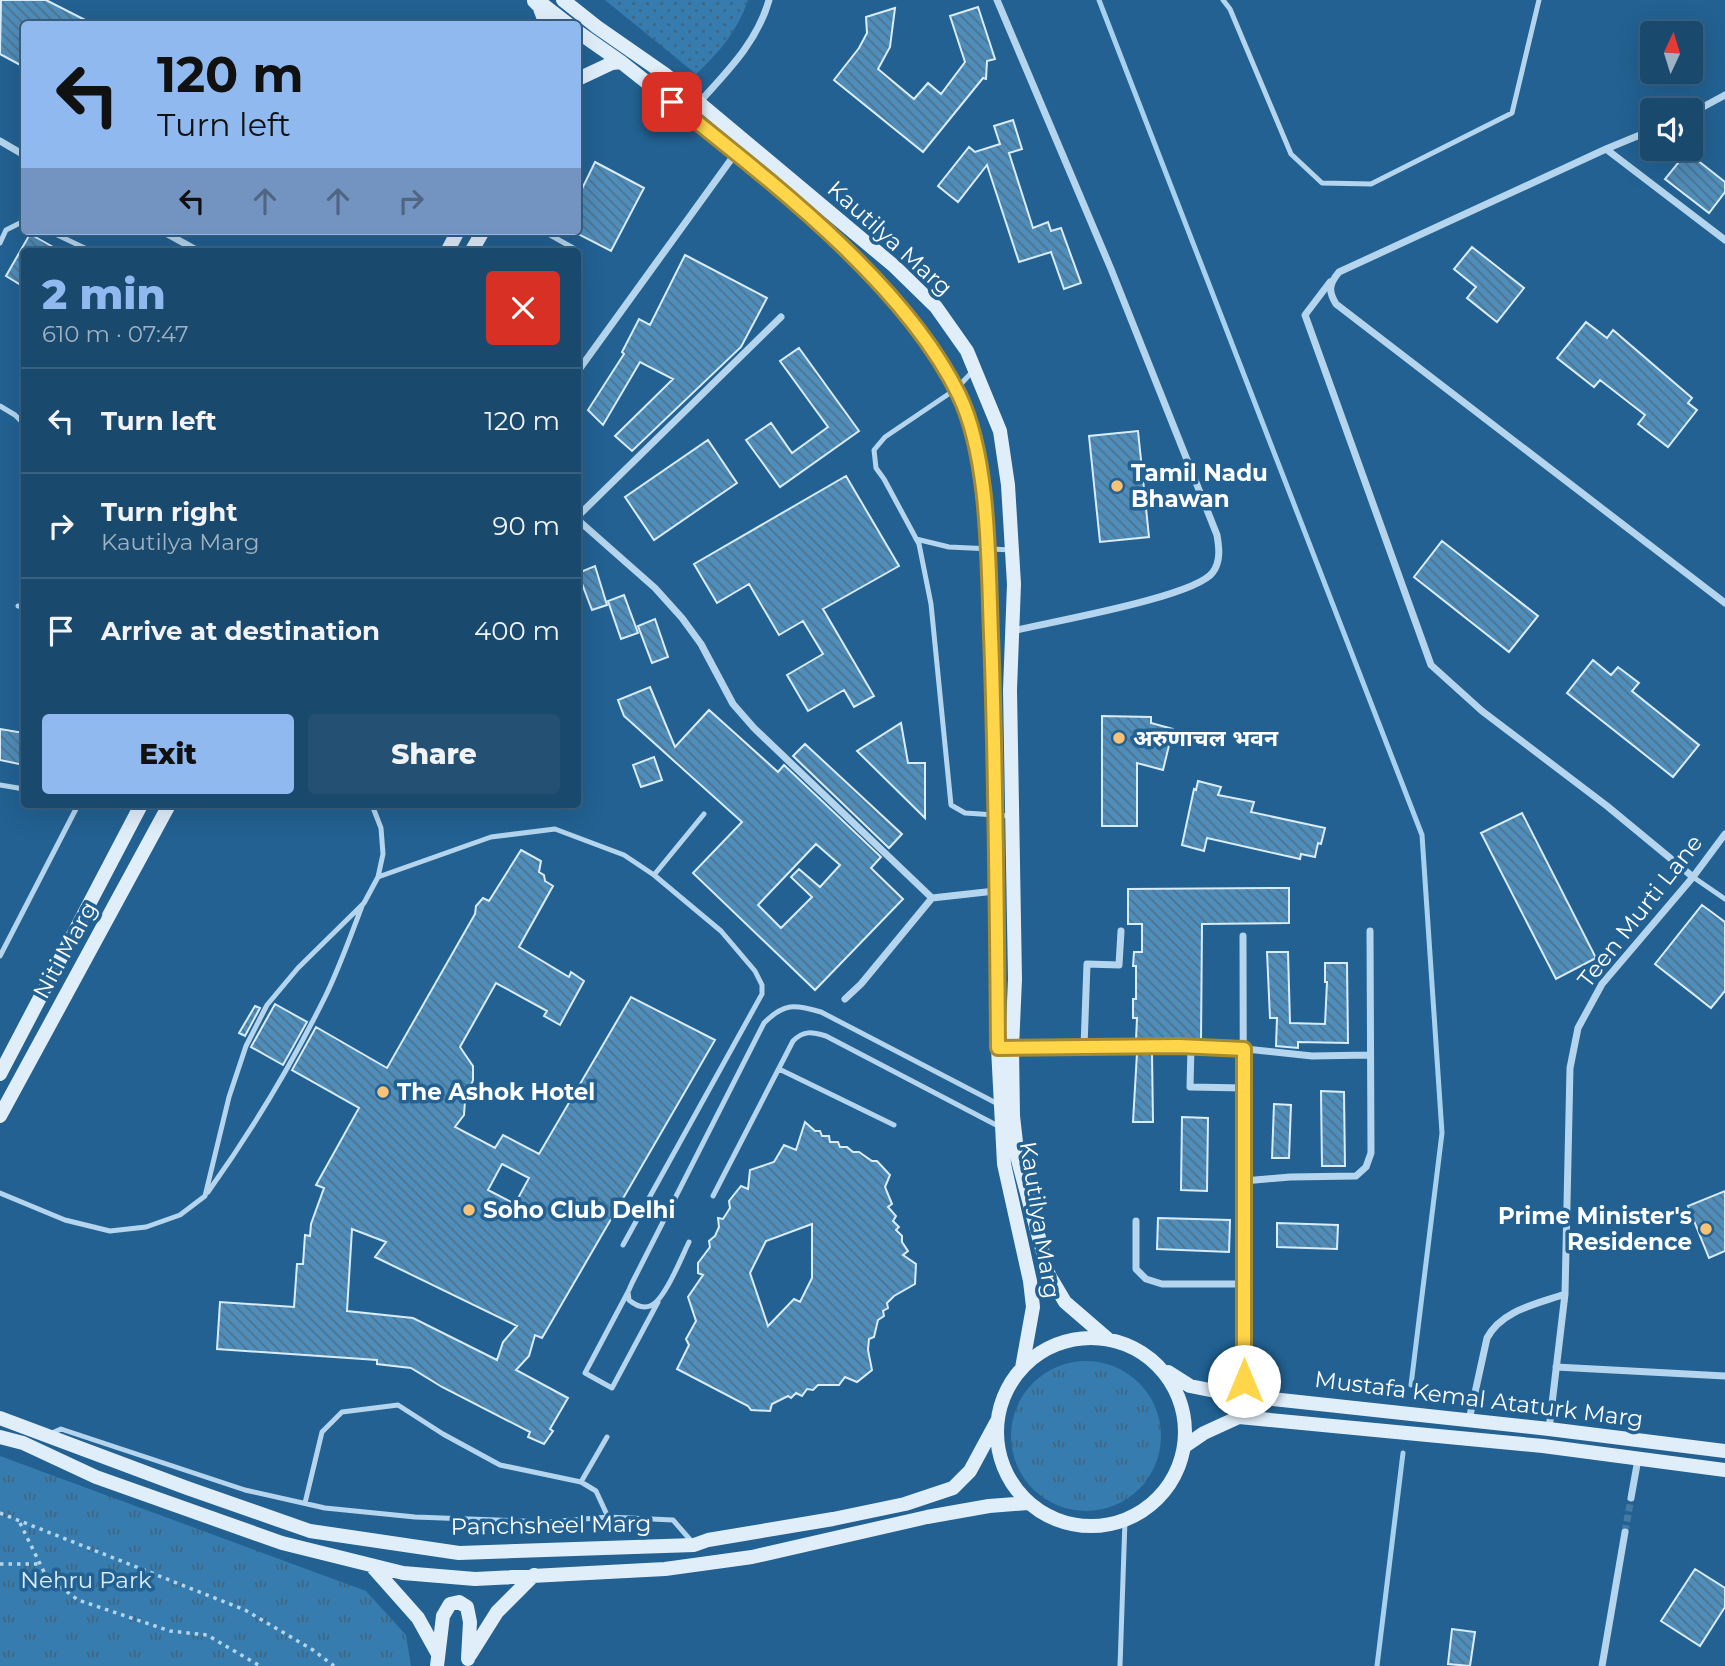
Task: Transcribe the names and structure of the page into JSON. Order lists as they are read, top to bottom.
{
  "streets": {
    "main road": [
      "Kautilya Marg",
      "Niti Marg",
      "Mustafa Kemal Ataturk Marg",
      "Panchsheel Marg"
    ],
    "street": ["Teen Murti Lane"]
  },
  "crossings": [
    ["Kautilya Marg", "Mustafa Kemal Ataturk Marg"],
    ["Kautilya Marg", "Panchsheel Marg"],
    ["Teen Murti Lane", "Mustafa Kemal Ataturk Marg"],
    ["Mustafa Kemal Ataturk Marg", "Panchsheel Marg"]
  ],
  "parks": ["Nehru Park"],
  "places": [
    "Tamil Nadu Bhawan",
    "अरुणाचल भवन",
    "The Ashok Hotel",
    "Soho Club Delhi",
    "Prime Minister's Residence"
  ],
  "north": "top",
  "page": {
    "turn": ["120 m", "Turn left"],
    "heading": ["2 min", "610 m · 07:47"],
    "list": [
      {
        "name": "Turn left",
        "value": "120 m"
      },
      {
        "name": "Turn right",
        "note": "Kautilya Marg",
        "value": "90 m"
      },
      {
        "name": "Arrive at destination",
        "value": "400 m"
      }
    ],
    "buttons": ["Exit", "Share"]
  }
}
